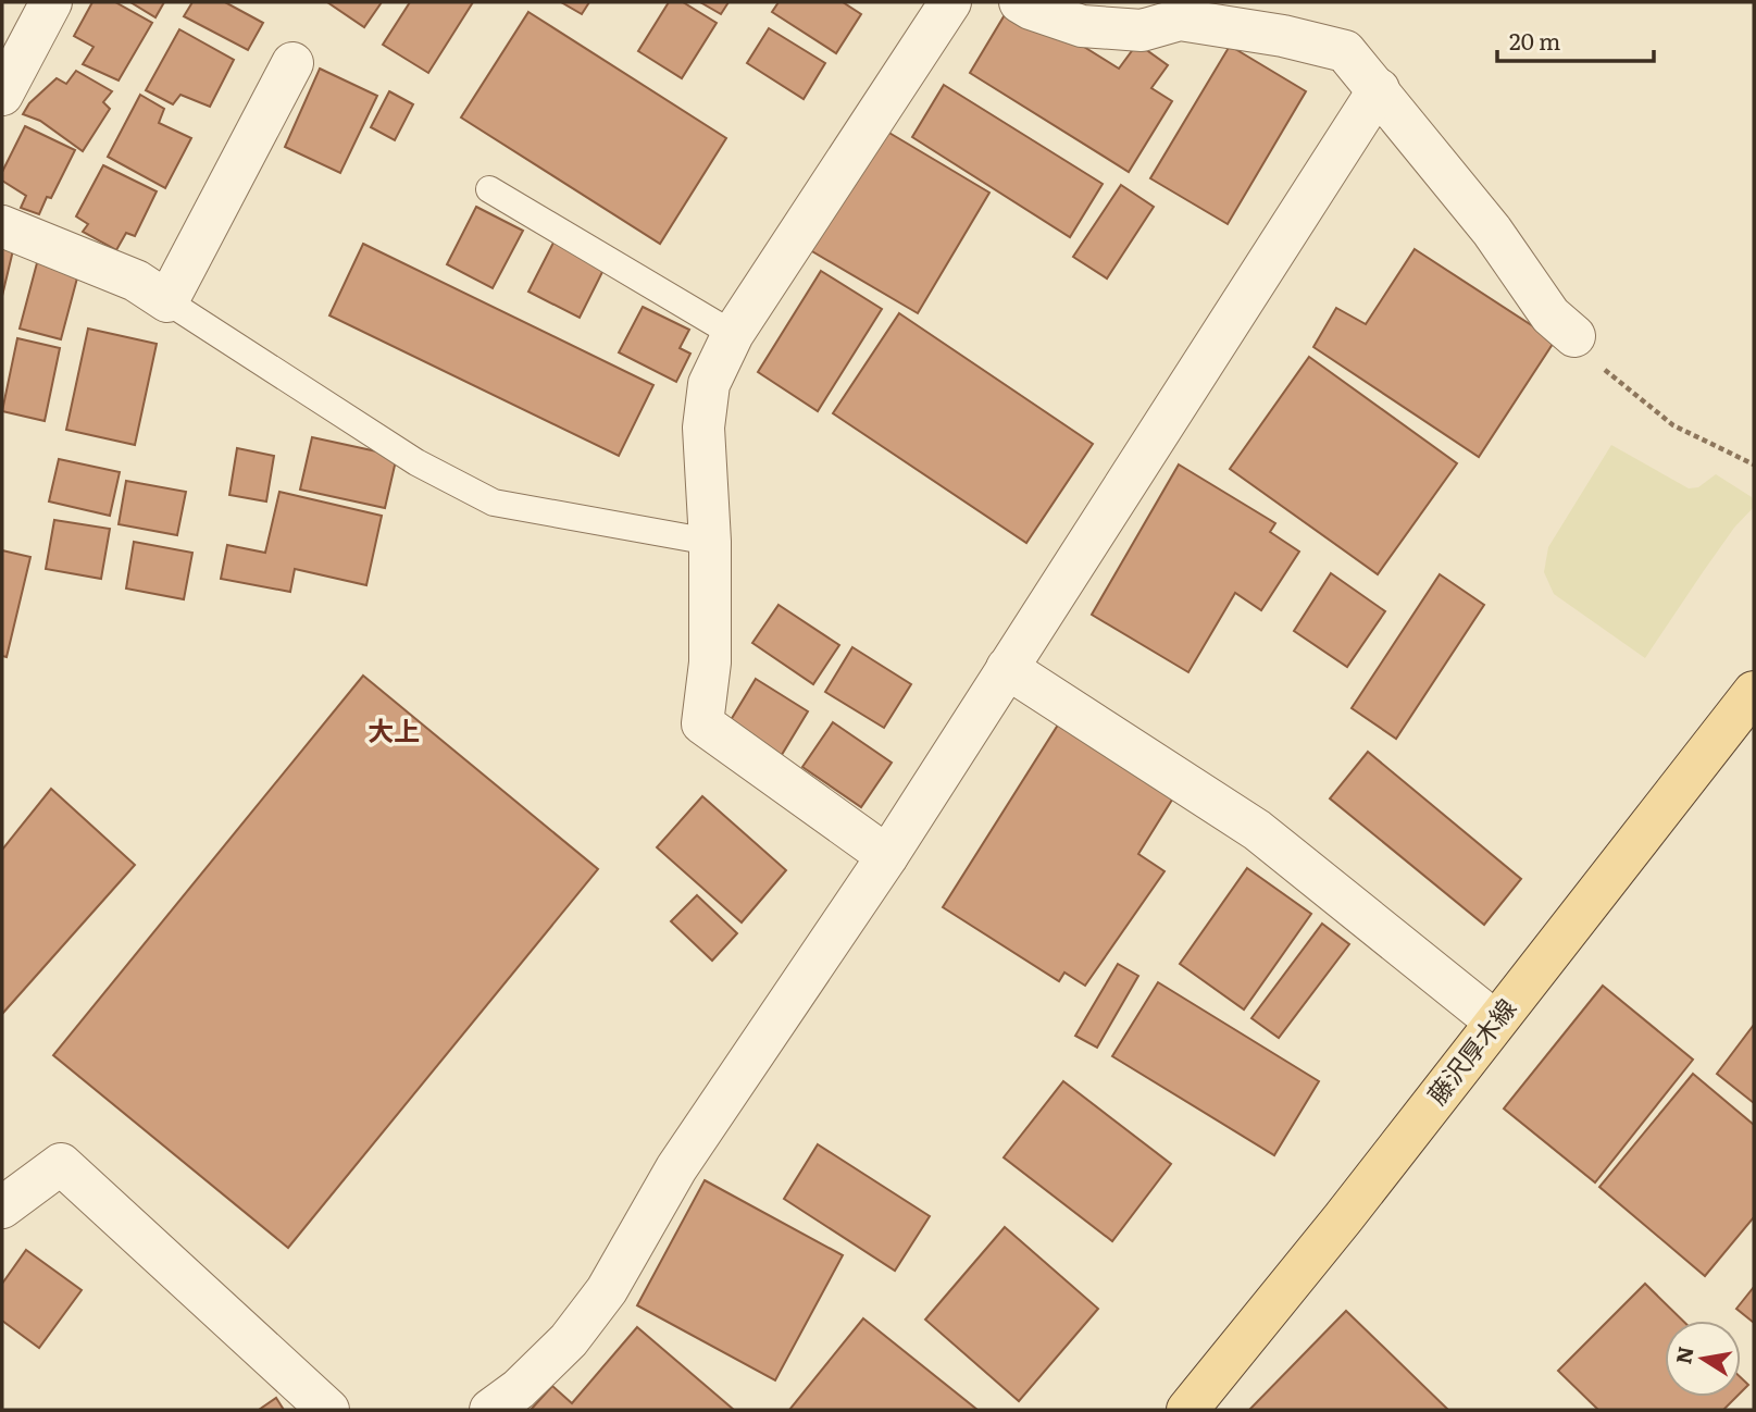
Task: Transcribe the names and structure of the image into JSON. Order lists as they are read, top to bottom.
{
  "streets": {
    "main road": ["藤沢厚木線"]
  },
  "districts": ["大上"],
  "scale_bar": "20 m",
  "north": "left"
}
